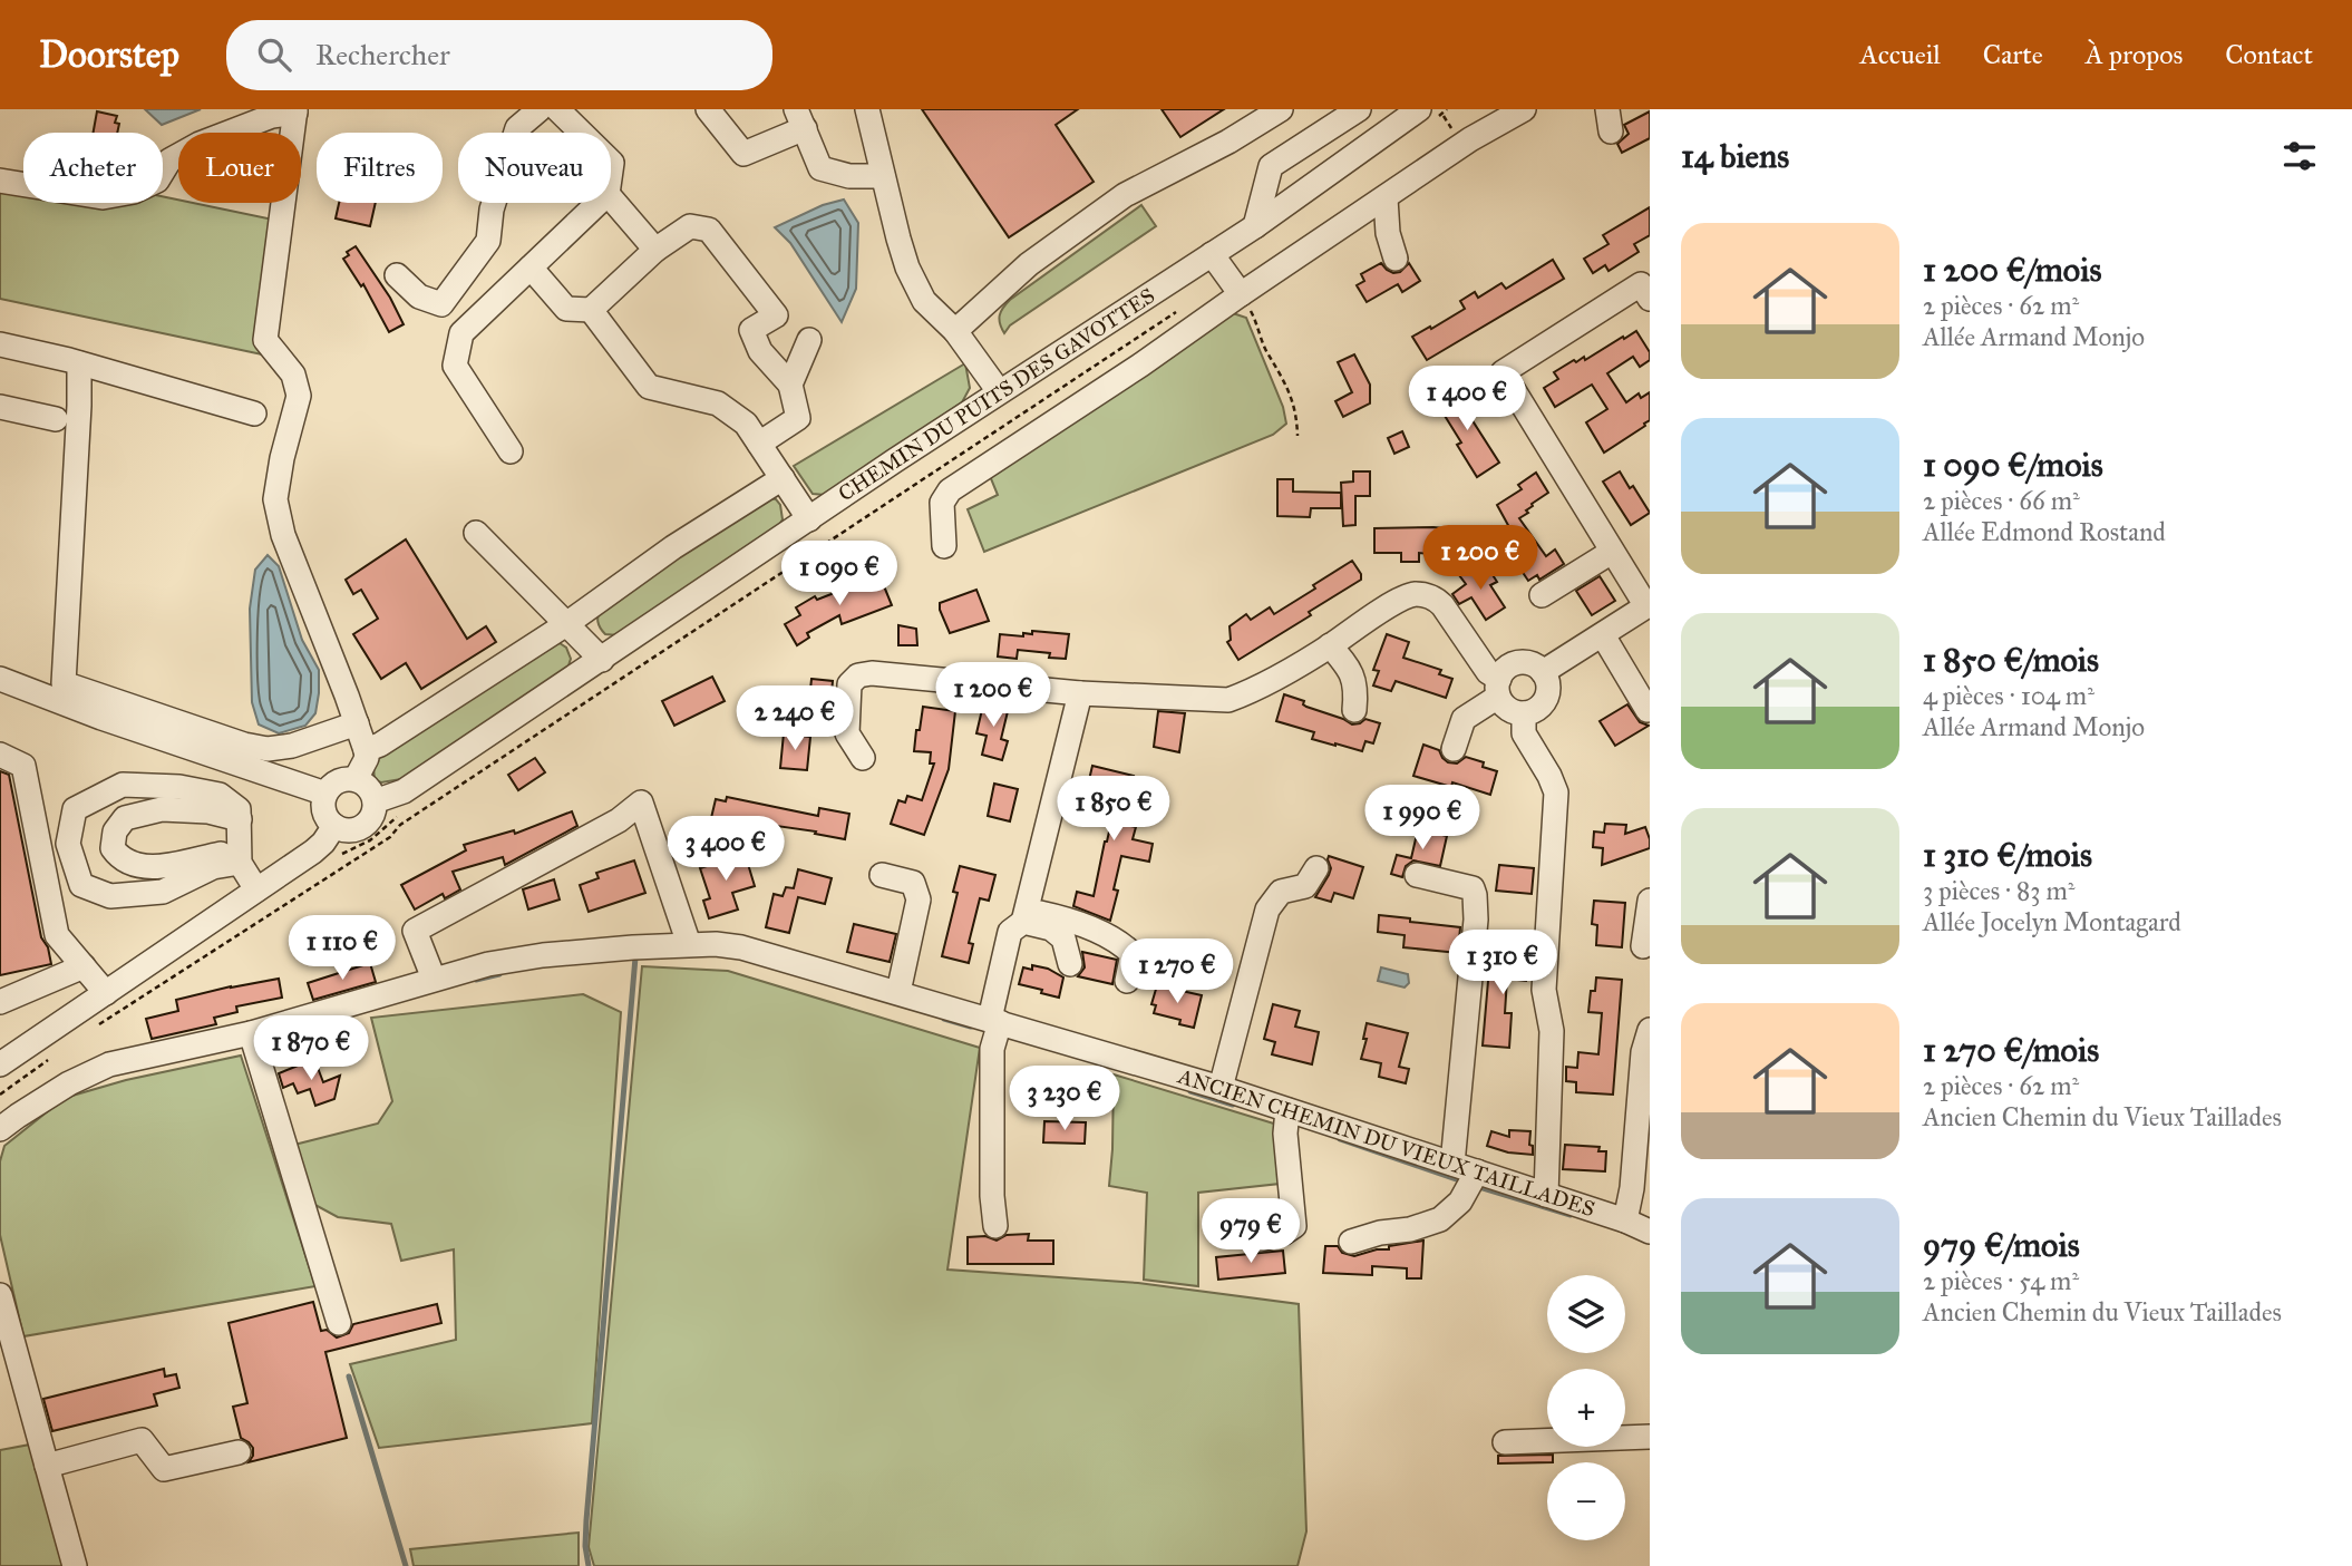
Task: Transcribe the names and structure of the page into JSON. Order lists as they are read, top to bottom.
{
  "streets": {
    "street": ["CHEMIN DU PUITS DES GAVOTTES", "ANCIEN CHEMIN DU VIEUX TAILLADES"]
  },
  "page": {
    "header": "Doorstep",
    "search": "Rechercher",
    "nav": [
      "Accueil",
      "Carte",
      "À propos",
      "Contact"
    ],
    "heading": "14 biens",
    "chip": [
      "Acheter",
      "Louer",
      "Filtres",
      "Nouveau"
    ],
    "list": [
      {
        "name": "1 200 €/mois",
        "note": "2 pièces · 62 m² · Allée Armand Monjo"
      },
      {
        "name": "1 090 €/mois",
        "note": "2 pièces · 66 m² · Allée Edmond Rostand"
      },
      {
        "name": "1 850 €/mois",
        "note": "4 pièces · 104 m² · Allée Armand Monjo"
      },
      {
        "name": "1 310 €/mois",
        "note": "3 pièces · 83 m² · Allée Jocelyn Montagard"
      },
      {
        "name": "1 270 €/mois",
        "note": "2 pièces · 62 m² · Ancien Chemin du Vieux Taillades"
      },
      {
        "name": "979 €/mois",
        "note": "2 pièces · 54 m² · Ancien Chemin du Vieux Taillades"
      }
    ],
    "price": [
      "1 400 €",
      "1 200 €",
      "1 090 €",
      "1 200 €",
      "2 240 €",
      "1 850 €",
      "1 990 €",
      "3 400 €",
      "1 110 €",
      "1 310 €",
      "1 270 €",
      "1 870 €",
      "3 230 €",
      "979 €"
    ],
    "map_buttons": ["+", "−"]
  }
}
